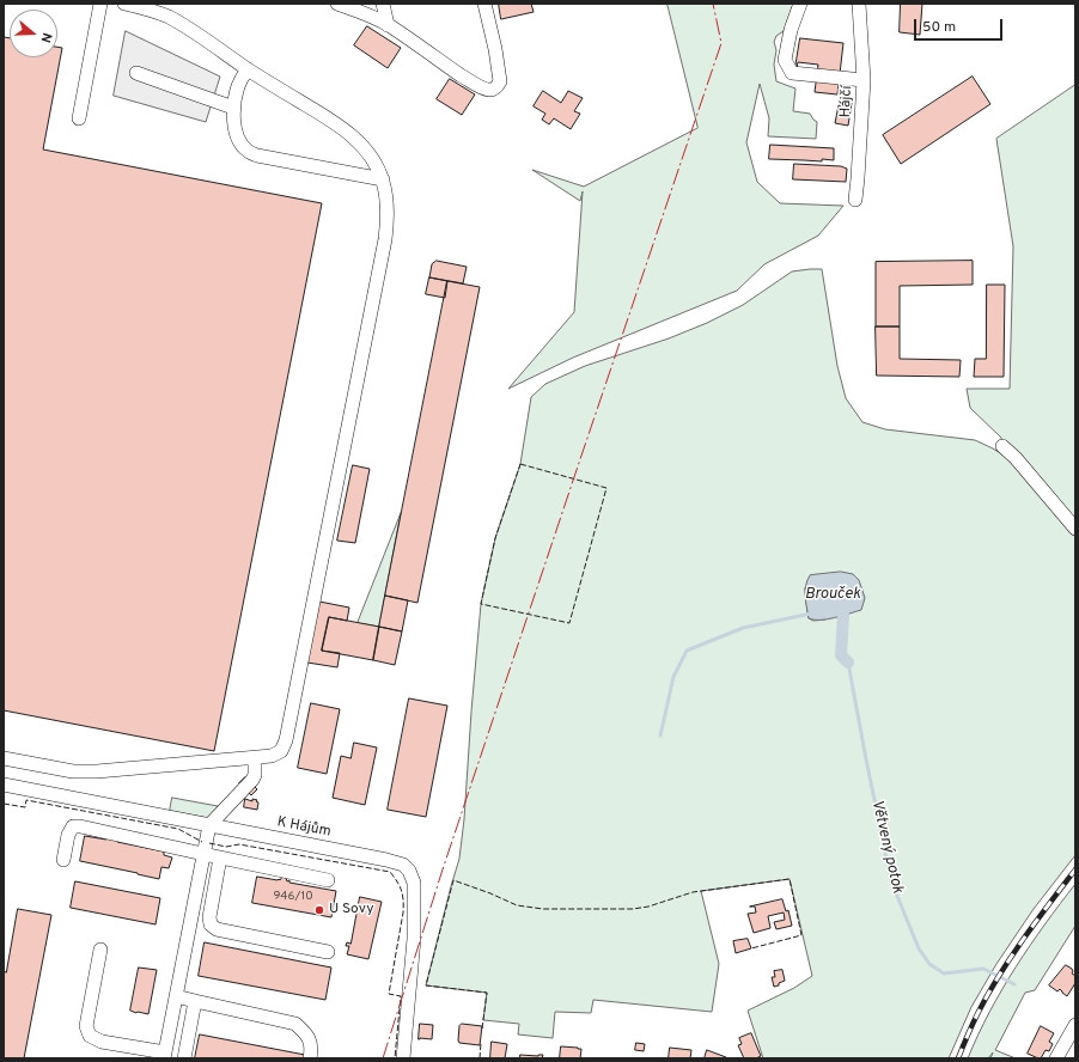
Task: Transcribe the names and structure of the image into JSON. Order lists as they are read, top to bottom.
{
  "streets": {
    "street": ["Hájčí", "K Hájům"]
  },
  "water": ["Brouček", "Větvený potok"],
  "places": ["U Sovy"],
  "house_numbers": ["946/10"],
  "scale_bar": "50 m",
  "north": "right"
}
